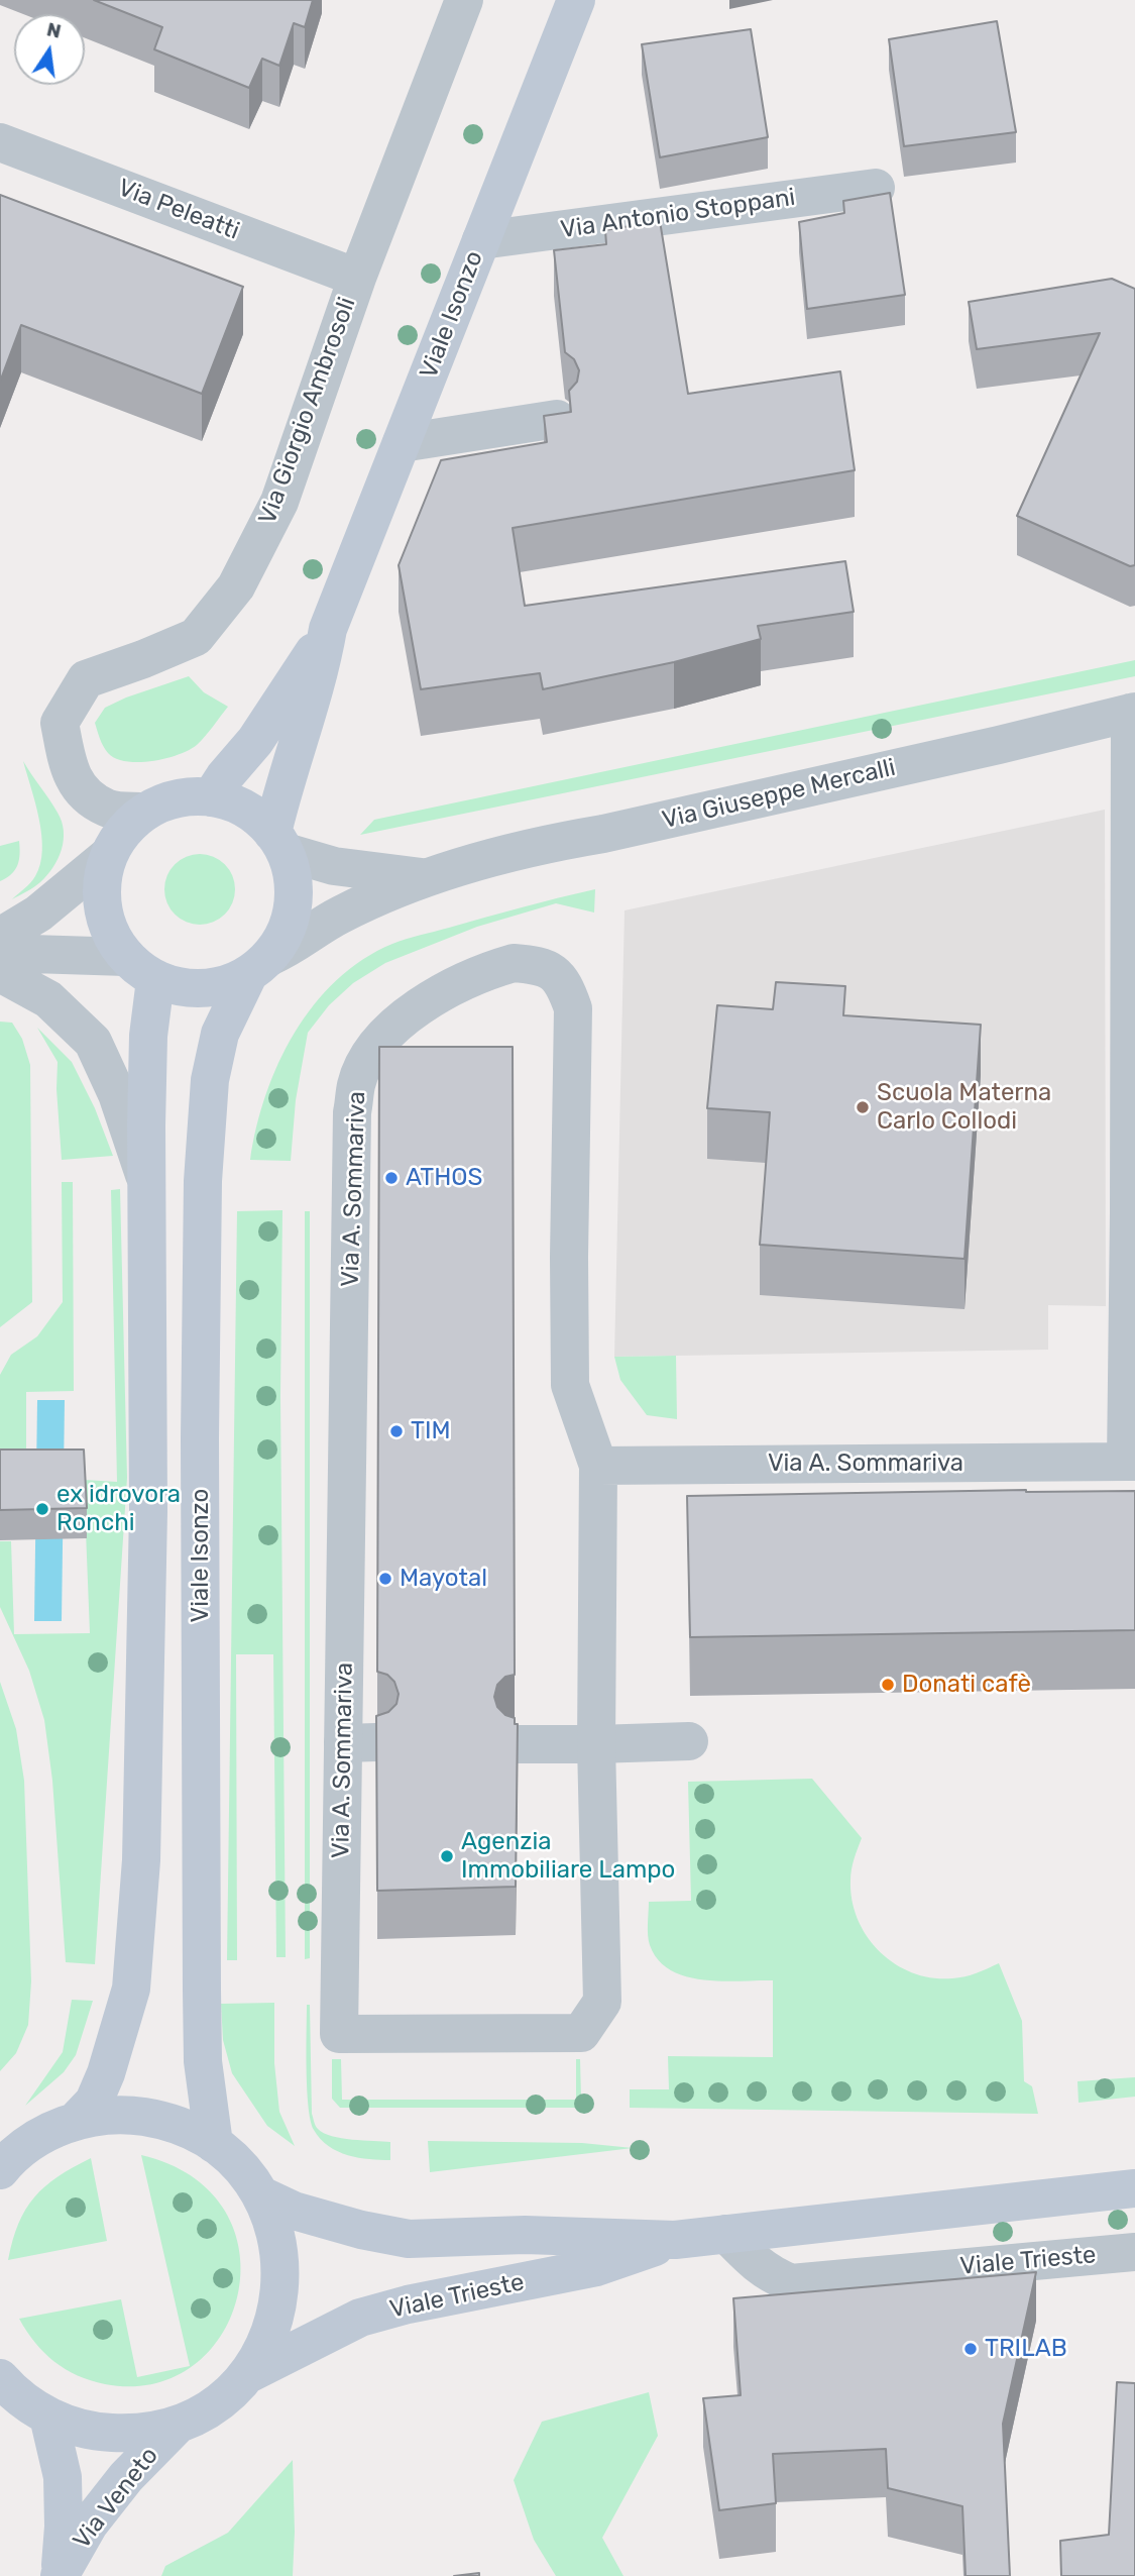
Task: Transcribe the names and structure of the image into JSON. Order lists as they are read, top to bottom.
{
  "streets": {
    "main road": ["Viale Isonzo", "Viale Trieste", "Via Veneto"],
    "street": [
      "Via Peleatti",
      "Via Antonio Stoppani",
      "Via Giorgio Ambrosoli",
      "Via Giuseppe Mercalli",
      "Via A. Sommariva"
    ]
  },
  "crossings": [
    ["Via Peleatti", "Via Giorgio Ambrosoli"],
    ["Via Antonio Stoppani", "Viale Isonzo"],
    ["Viale Isonzo", "Via Giorgio Ambrosoli"],
    ["Viale Isonzo", "Via Giuseppe Mercalli"],
    ["Viale Isonzo", "Viale Trieste"],
    ["Via Giorgio Ambrosoli", "Via Giuseppe Mercalli"],
    ["Via Giuseppe Mercalli", "Via A. Sommariva"],
    ["Viale Trieste", "Via Veneto"]
  ],
  "places": [
    "Scuola Materna Carlo Collodi",
    "ATHOS",
    "TIM",
    "ex idrovora Ronchi",
    "Mayotal",
    "Donati cafè",
    "Agenzia Immobiliare Lampo",
    "TRILAB"
  ],
  "north": "top"
}
